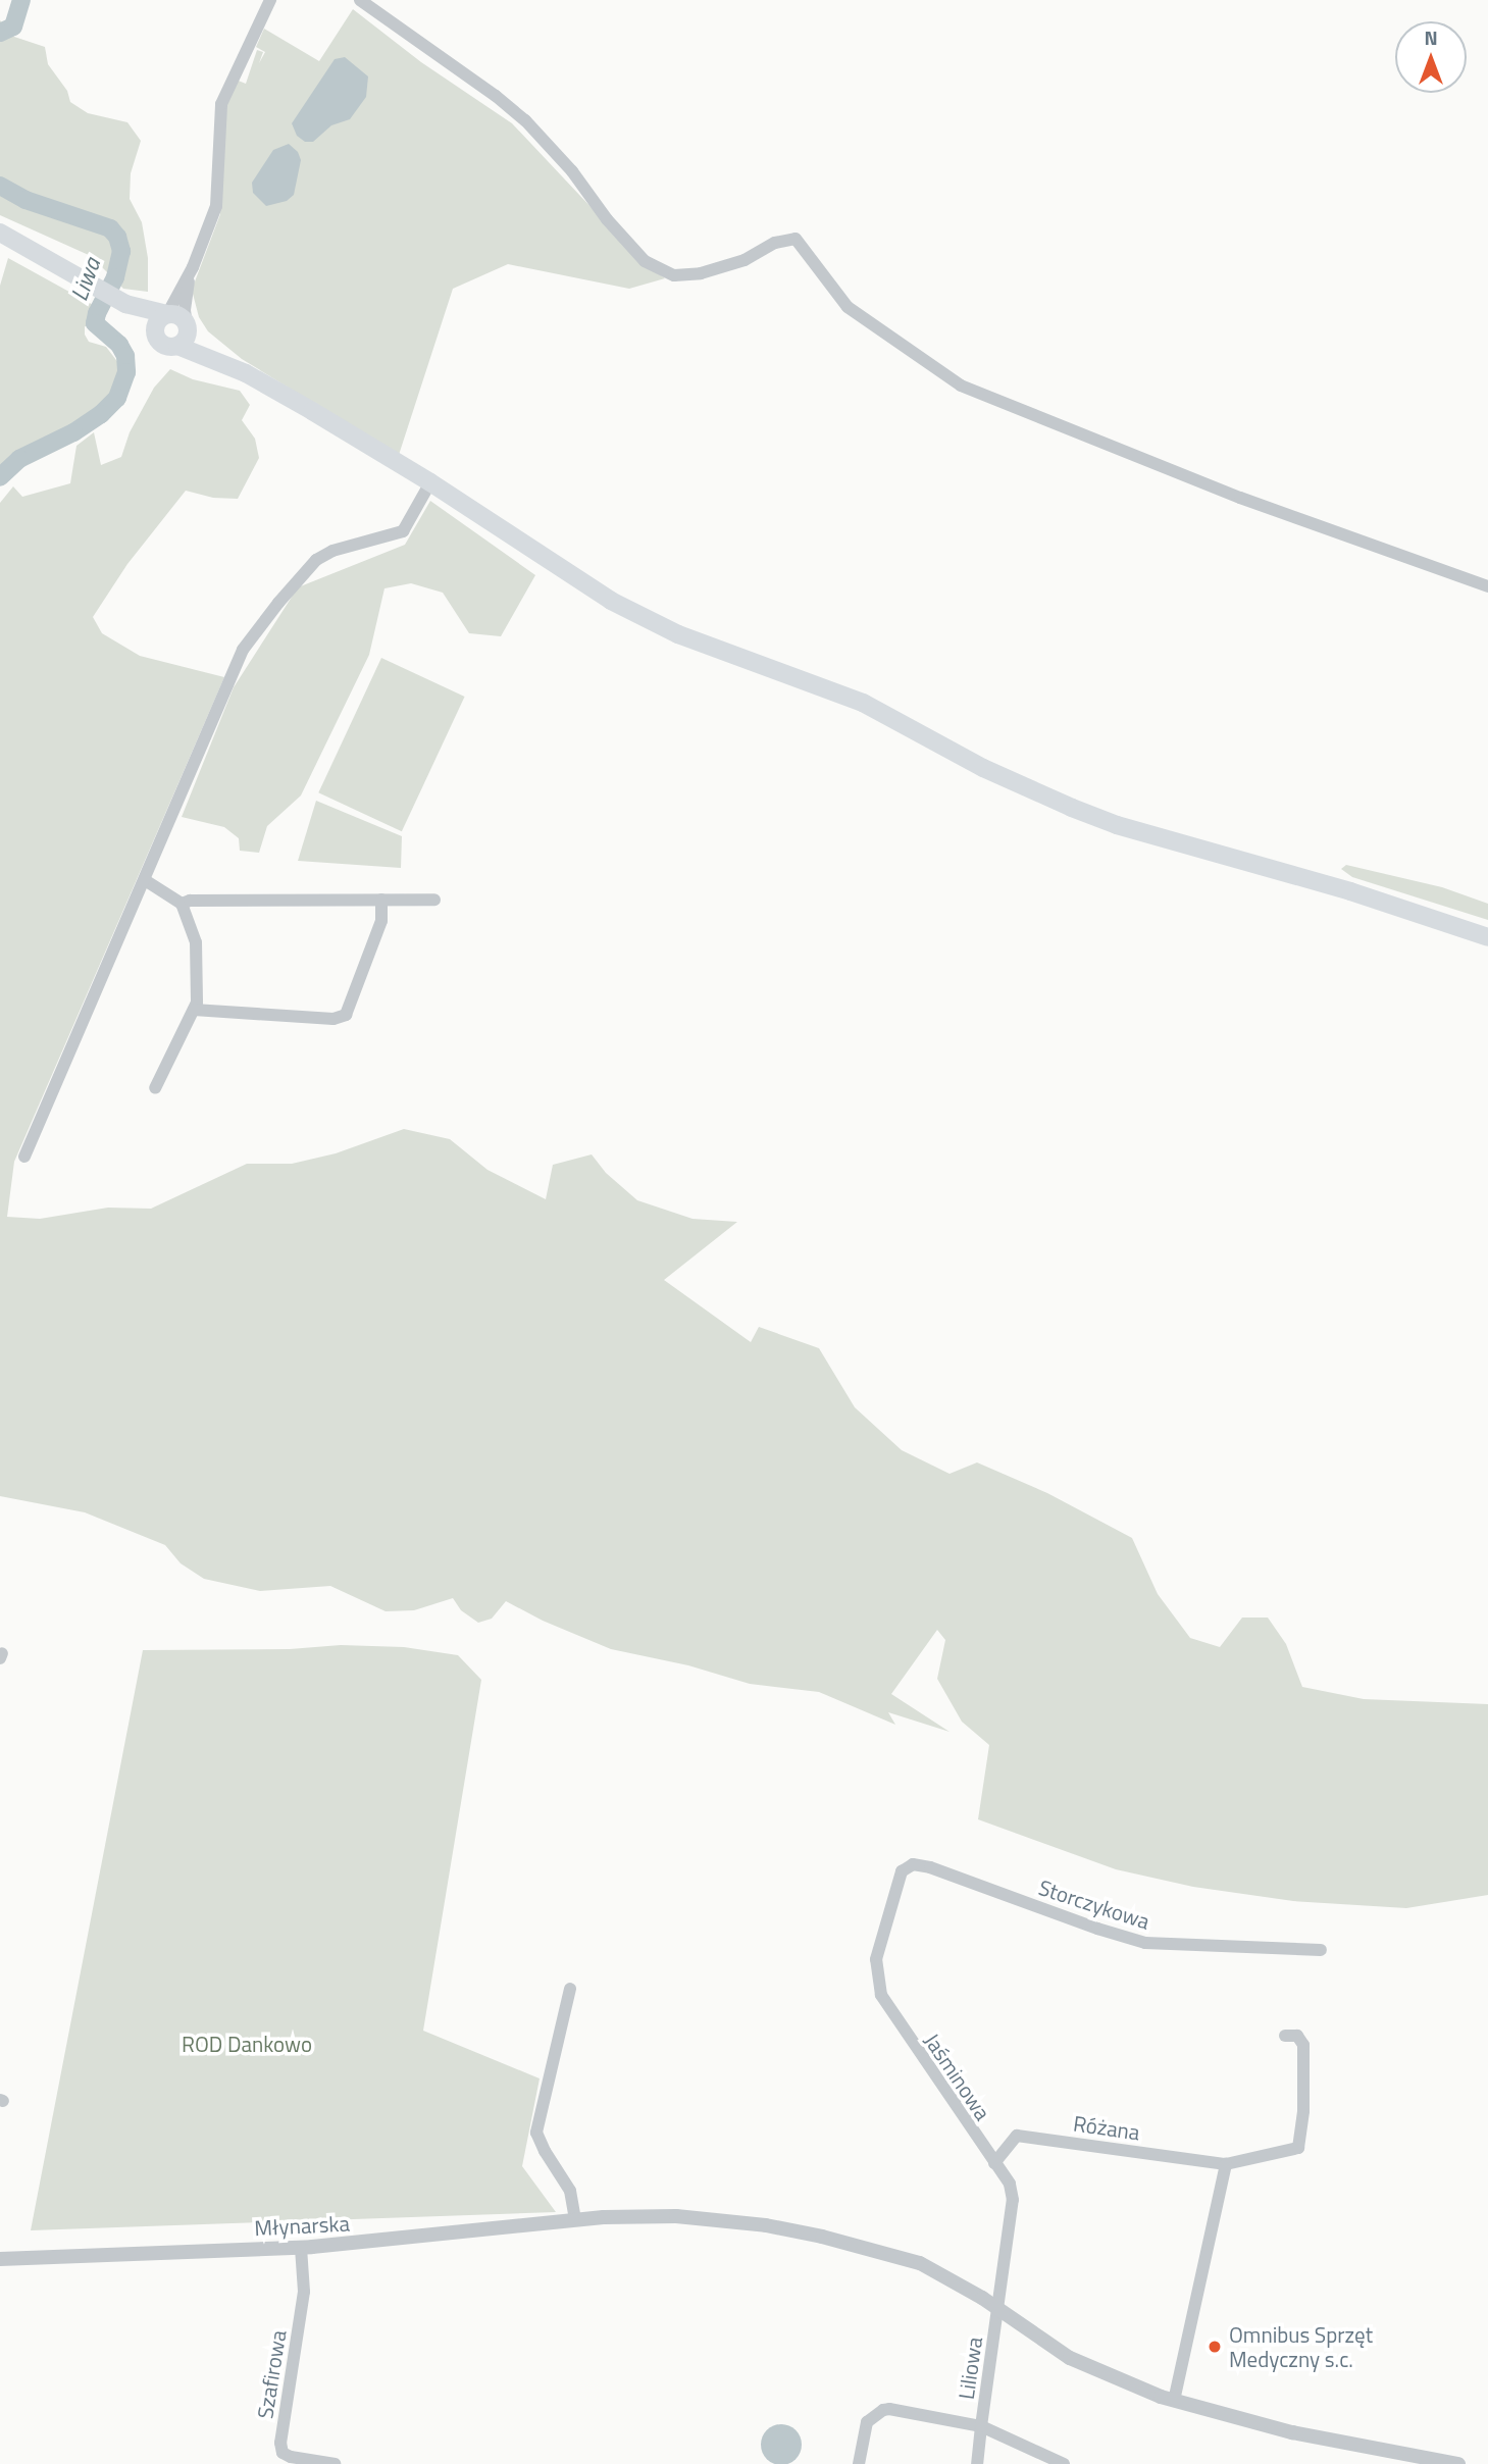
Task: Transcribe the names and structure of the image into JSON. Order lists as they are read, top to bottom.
{
  "streets": {
    "street": [
      "Storczykowa",
      "Jaśminowa",
      "Różana",
      "Młynarska",
      "Liliowa",
      "Szafirowa"
    ]
  },
  "crossings": [
    ["Storczykowa", "Jaśminowa"],
    ["Jaśminowa", "Różana"],
    ["Jaśminowa", "Młynarska"],
    ["Jaśminowa", "Liliowa"],
    ["Młynarska", "Liliowa"],
    ["Młynarska", "Szafirowa"]
  ],
  "water": ["Liwa"],
  "parks": ["ROD Dankowo"],
  "places": ["Omnibus Sprzęt Medyczny s.c."],
  "north": "top"
}
